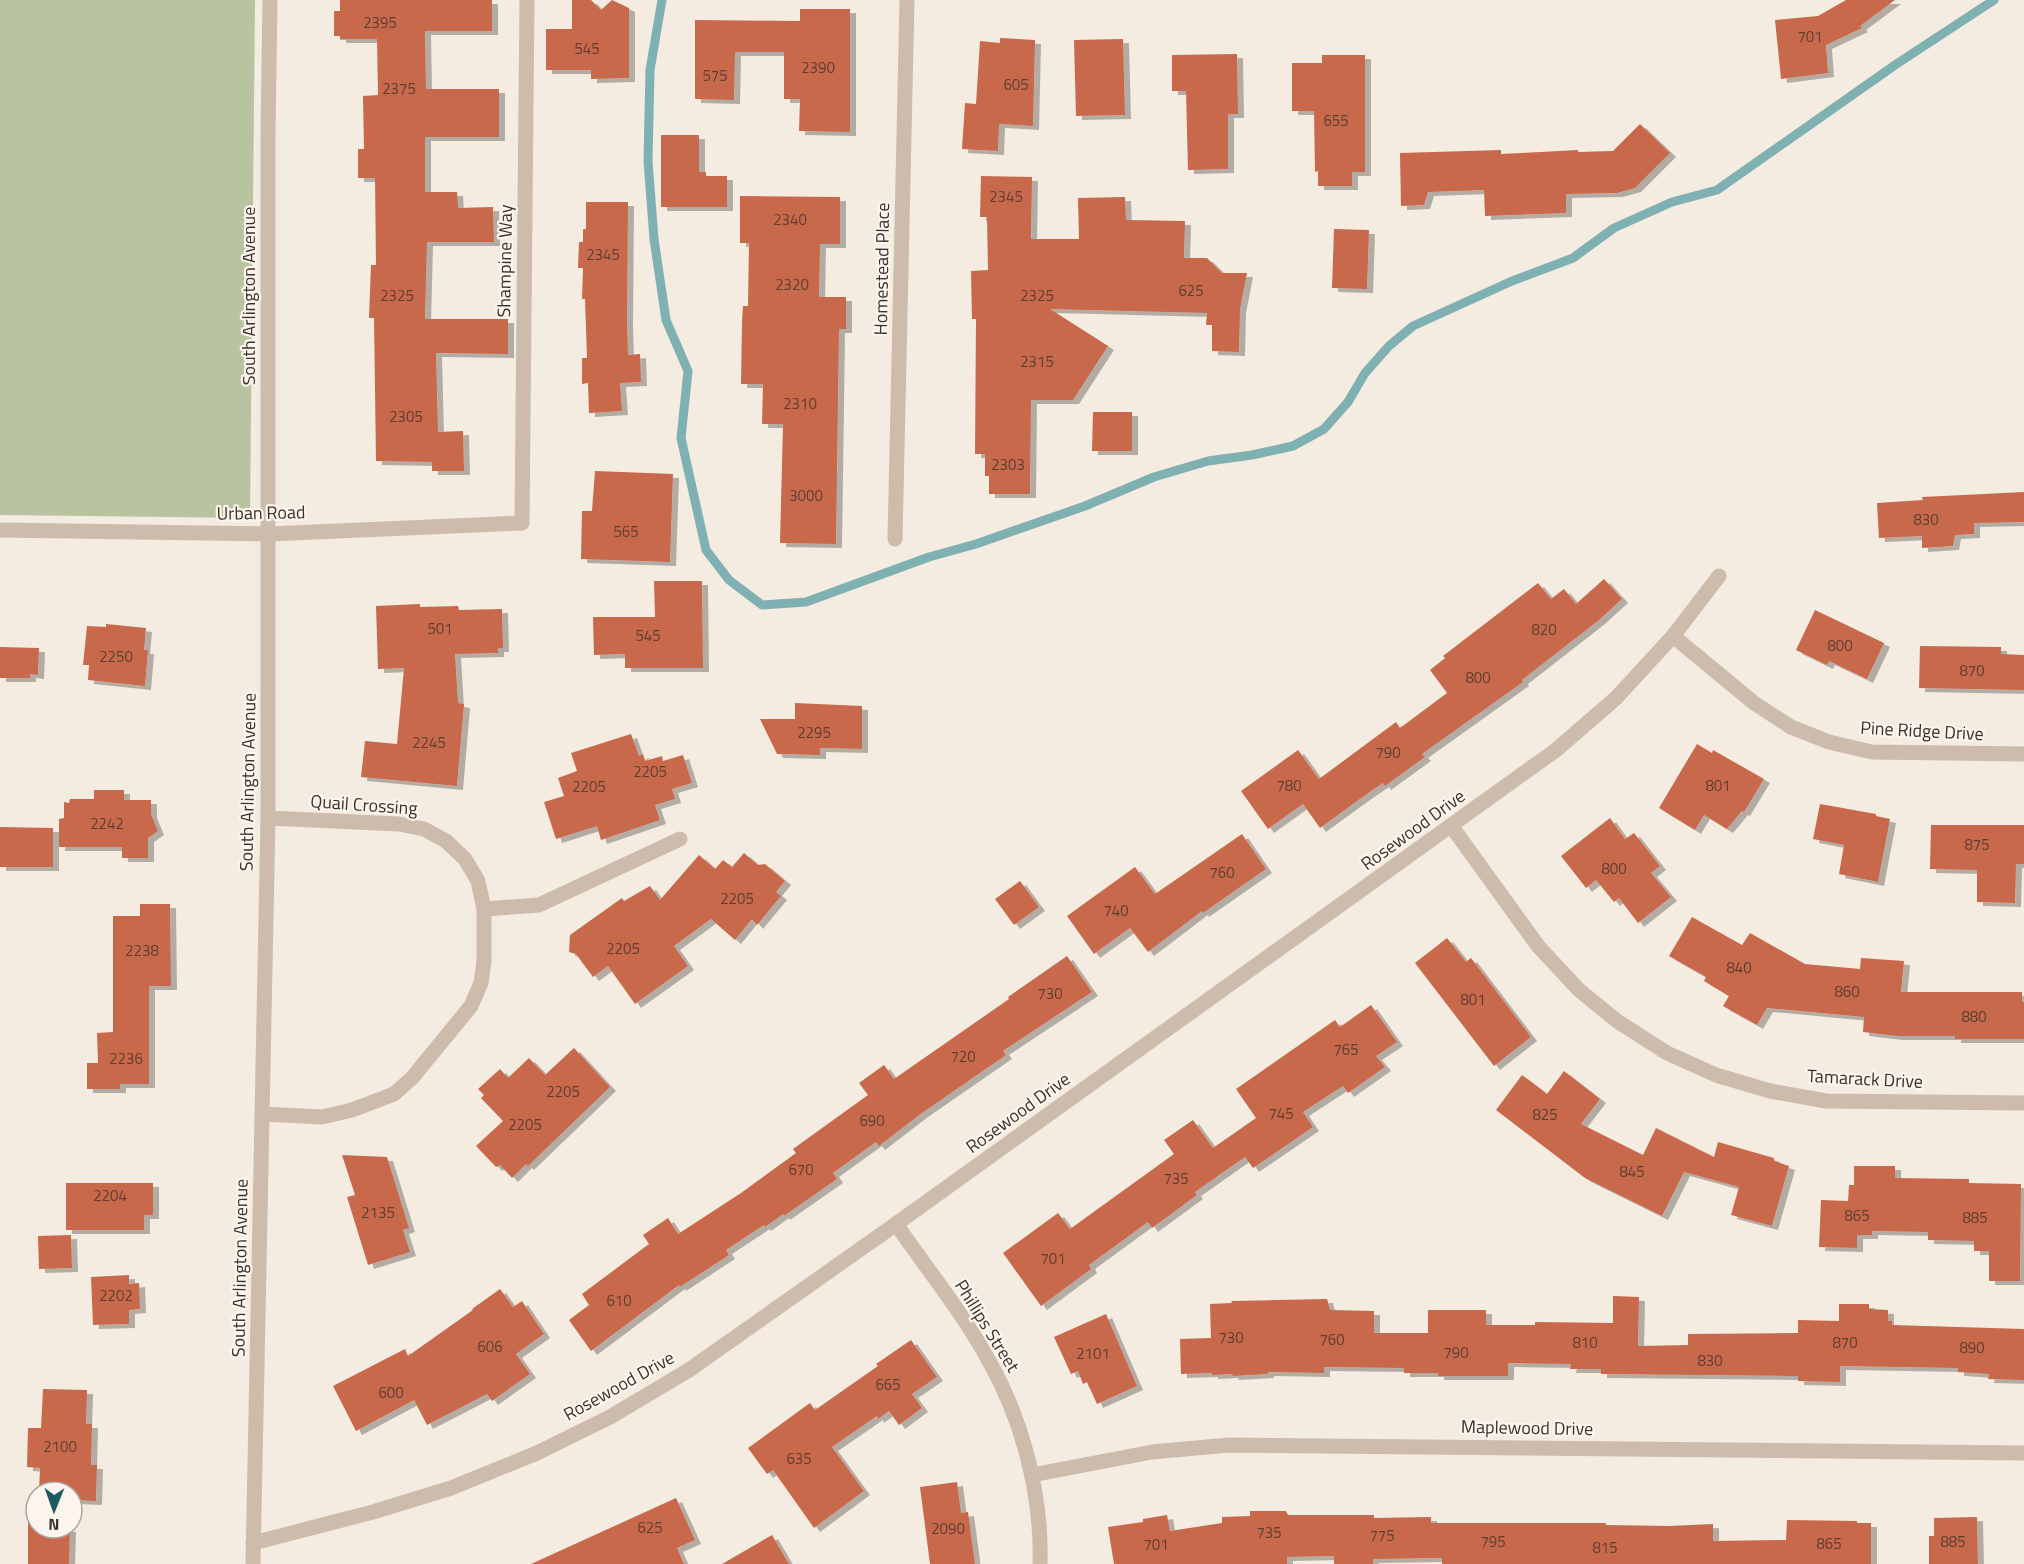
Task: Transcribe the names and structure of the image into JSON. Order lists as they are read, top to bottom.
{
  "streets": {
    "street": [
      "Shampine Way",
      "Homestead Place",
      "South Arlington Avenue",
      "Urban Road",
      "Pine Ridge Drive",
      "Quail Crossing",
      "Rosewood Drive",
      "Tamarack Drive",
      "Phillips Street",
      "Maplewood Drive"
    ]
  },
  "crossings": [
    ["Shampine Way", "Urban Road"],
    ["South Arlington Avenue", "Urban Road"],
    ["South Arlington Avenue", "Quail Crossing"],
    ["South Arlington Avenue", "Rosewood Drive"],
    ["Pine Ridge Drive", "Rosewood Drive"],
    ["Rosewood Drive", "Tamarack Drive"],
    ["Rosewood Drive", "Phillips Street"],
    ["Phillips Street", "Maplewood Drive"]
  ],
  "house_numbers": [
    "2395",
    "701",
    "545",
    "2390",
    "575",
    "605",
    "2375",
    "655",
    "2345",
    "2340",
    "2345",
    "2320",
    "625",
    "2325",
    "2325",
    "2315",
    "2310",
    "2305",
    "2303",
    "3000",
    "830",
    "565",
    "501",
    "820",
    "545",
    "800",
    "2250",
    "870",
    "800",
    "2295",
    "2245",
    "790",
    "2205",
    "780",
    "801",
    "2205",
    "2242",
    "875",
    "800",
    "760",
    "2205",
    "740",
    "2205",
    "2238",
    "840",
    "860",
    "730",
    "801",
    "880",
    "765",
    "720",
    "2236",
    "2205",
    "745",
    "825",
    "690",
    "2205",
    "670",
    "845",
    "735",
    "2204",
    "2135",
    "865",
    "885",
    "701",
    "2202",
    "610",
    "730",
    "760",
    "810",
    "870",
    "606",
    "890",
    "790",
    "2101",
    "830",
    "665",
    "600",
    "2100",
    "635",
    "625",
    "2090",
    "735",
    "775",
    "795",
    "885",
    "865",
    "701",
    "815"
  ],
  "north": "bottom"
}
